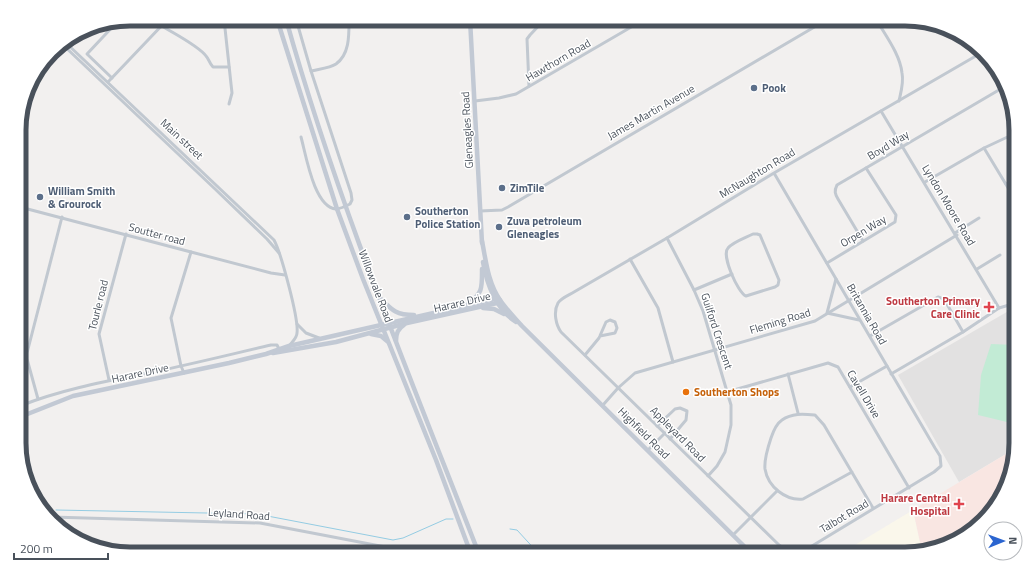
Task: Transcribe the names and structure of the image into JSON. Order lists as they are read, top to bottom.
{
  "streets": {
    "street": [
      "Hawthorn Road",
      "James Martin Avenue",
      "Gleneagles Road",
      "Main street",
      "Boyd Way",
      "McNaughton Road",
      "Lyndon Moore Road",
      "Orpen Way",
      "Soutter road",
      "Willowvale Road",
      "Harare Drive",
      "Tourle road",
      "Britannia Road",
      "Fleming Road",
      "Guilford Crescent",
      "Cavell Drive",
      "Highfield Road",
      "Appleyard Road",
      "Leyland Road",
      "Talbot Road"
    ]
  },
  "crossings": [
    ["Hawthorn Road", "Gleneagles Road"],
    ["James Martin Avenue", "Gleneagles Road"],
    ["Gleneagles Road", "Harare Drive"],
    ["Gleneagles Road", "Highfield Road"],
    ["Boyd Way", "Lyndon Moore Road"],
    ["Boyd Way", "Orpen Way"],
    ["McNaughton Road", "Lyndon Moore Road"],
    ["McNaughton Road", "Britannia Road"],
    ["McNaughton Road", "Guilford Crescent"],
    ["McNaughton Road", "Appleyard Road"],
    ["Lyndon Moore Road", "Fleming Road"],
    ["Orpen Way", "Britannia Road"],
    ["Soutter road", "Harare Drive"],
    ["Soutter road", "Tourle road"],
    ["Willowvale Road", "Harare Drive"],
    ["Harare Drive", "Highfield Road"],
    ["Britannia Road", "Fleming Road"],
    ["Britannia Road", "Talbot Road"],
    ["Fleming Road", "Guilford Crescent"],
    ["Fleming Road", "Highfield Road"],
    ["Fleming Road", "Appleyard Road"],
    ["Guilford Crescent", "Cavell Drive"],
    ["Guilford Crescent", "Appleyard Road"],
    ["Cavell Drive", "Talbot Road"]
  ],
  "places": {
    "other": [
      "Pook",
      "ZimTile",
      "William Smith & Grourock",
      "Southerton Police Station",
      "Zuva petroleum Gleneagles",
      "Southerton Shops"
    ],
    "health": ["Southerton Primary Care Clinic", "Harare Central Hospital"]
  },
  "scale_bar": "200 m",
  "north": "right"
}
